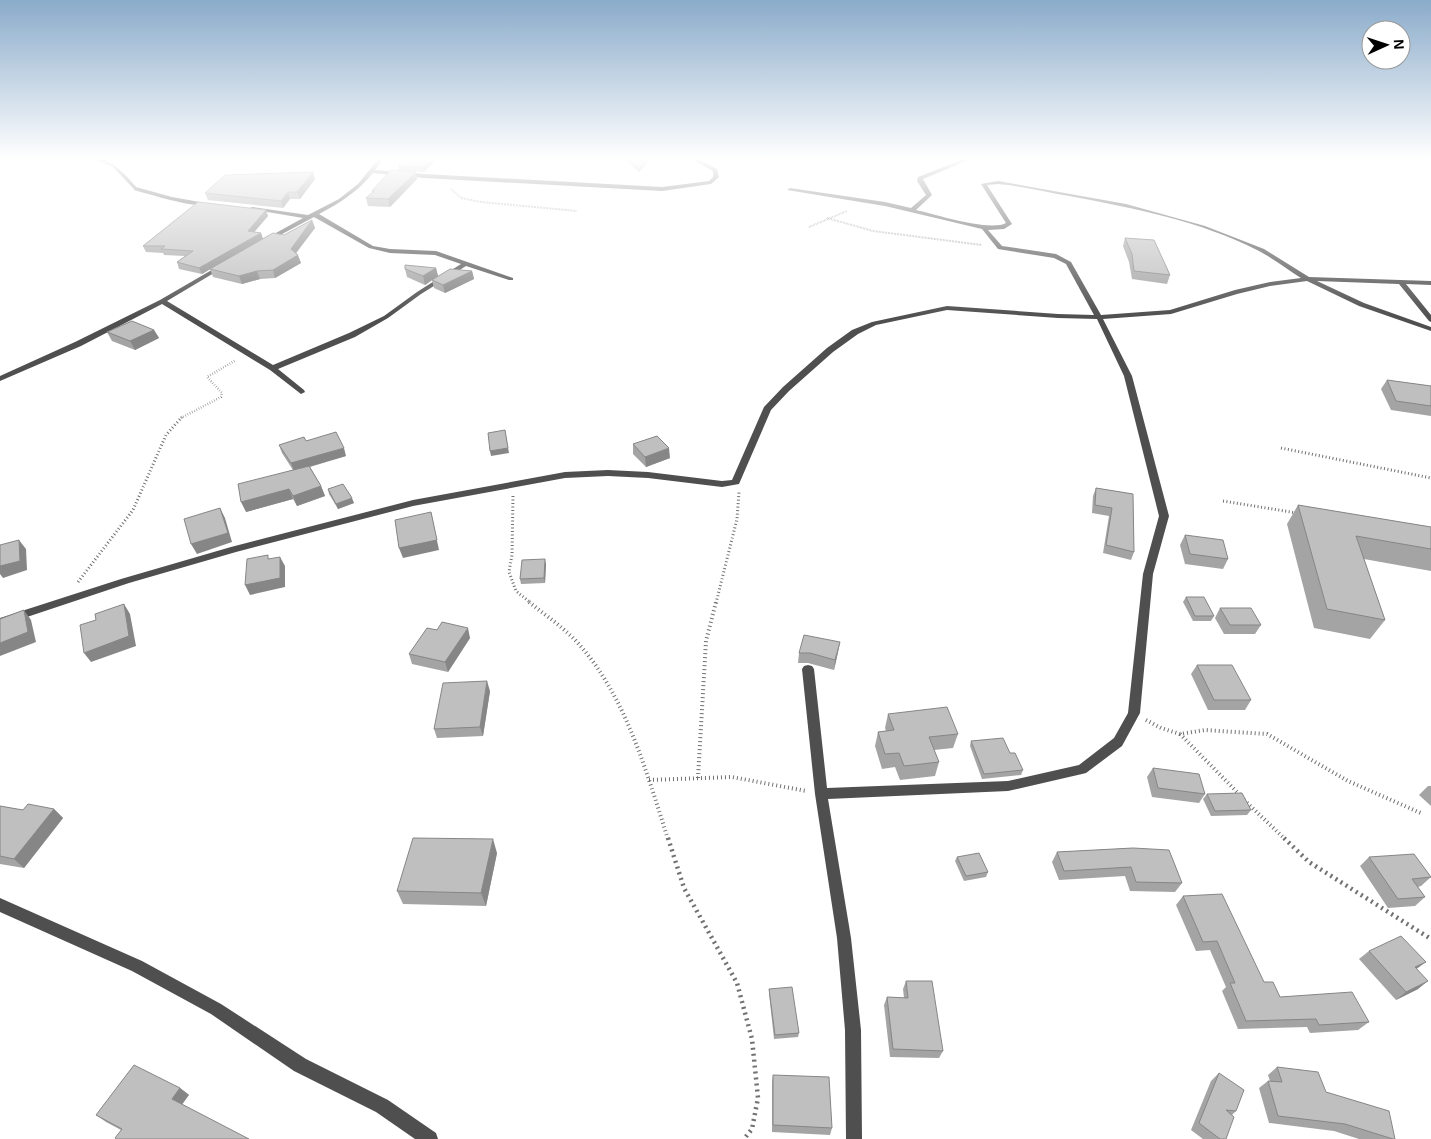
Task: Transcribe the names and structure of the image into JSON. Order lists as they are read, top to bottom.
{
  "north": "right"
}
